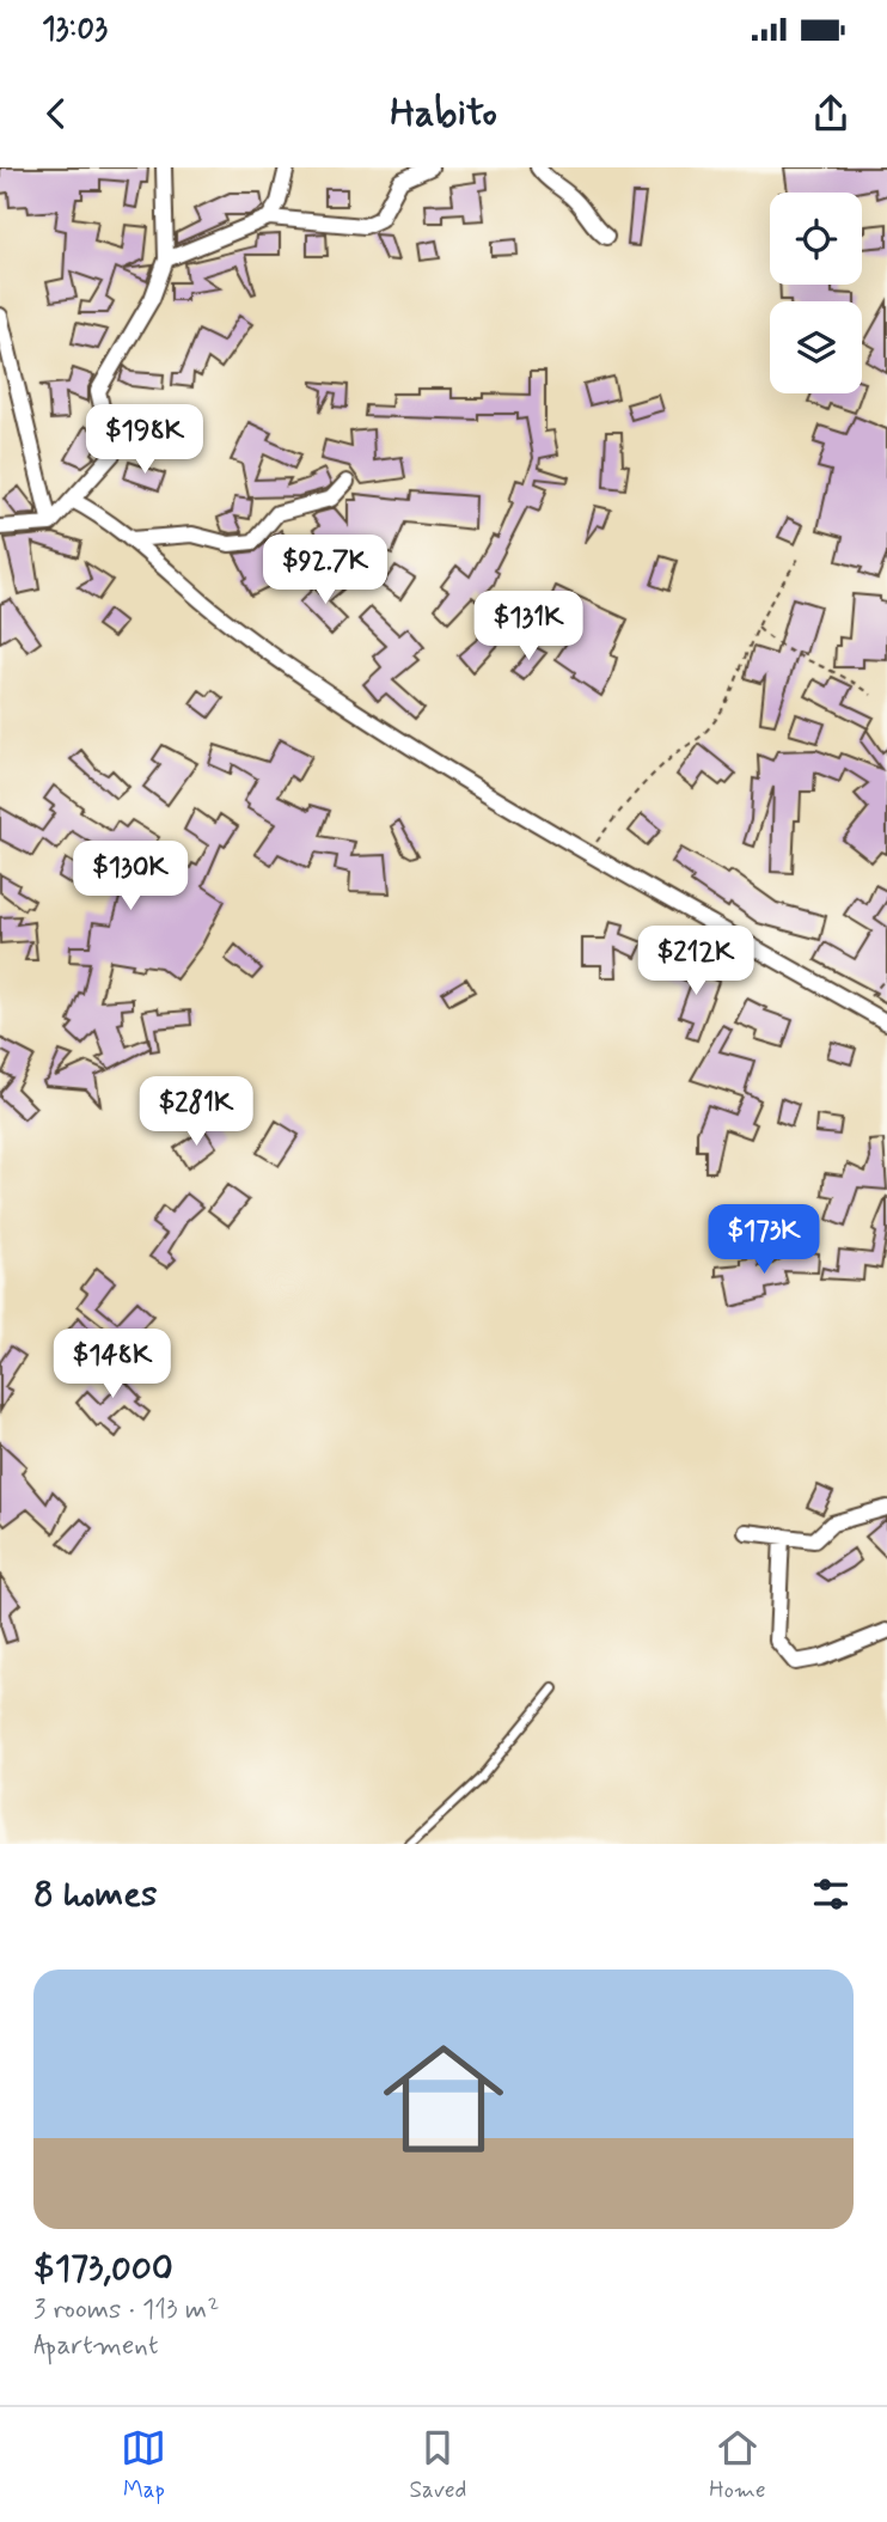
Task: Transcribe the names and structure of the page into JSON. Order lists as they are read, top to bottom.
{
  "page": {
    "status": "13:03",
    "header": "Habito",
    "price": [
      "$198K",
      "$92.7K",
      "$131K",
      "$130K",
      "$212K",
      "$281K",
      "$173K",
      "$148K"
    ],
    "heading": "8 homes",
    "list": [
      {
        "name": "$173,000",
        "note": "3 rooms · 113 m² · Apartment"
      }
    ],
    "tabs": ["Map", "Saved", "Home"]
  }
}
